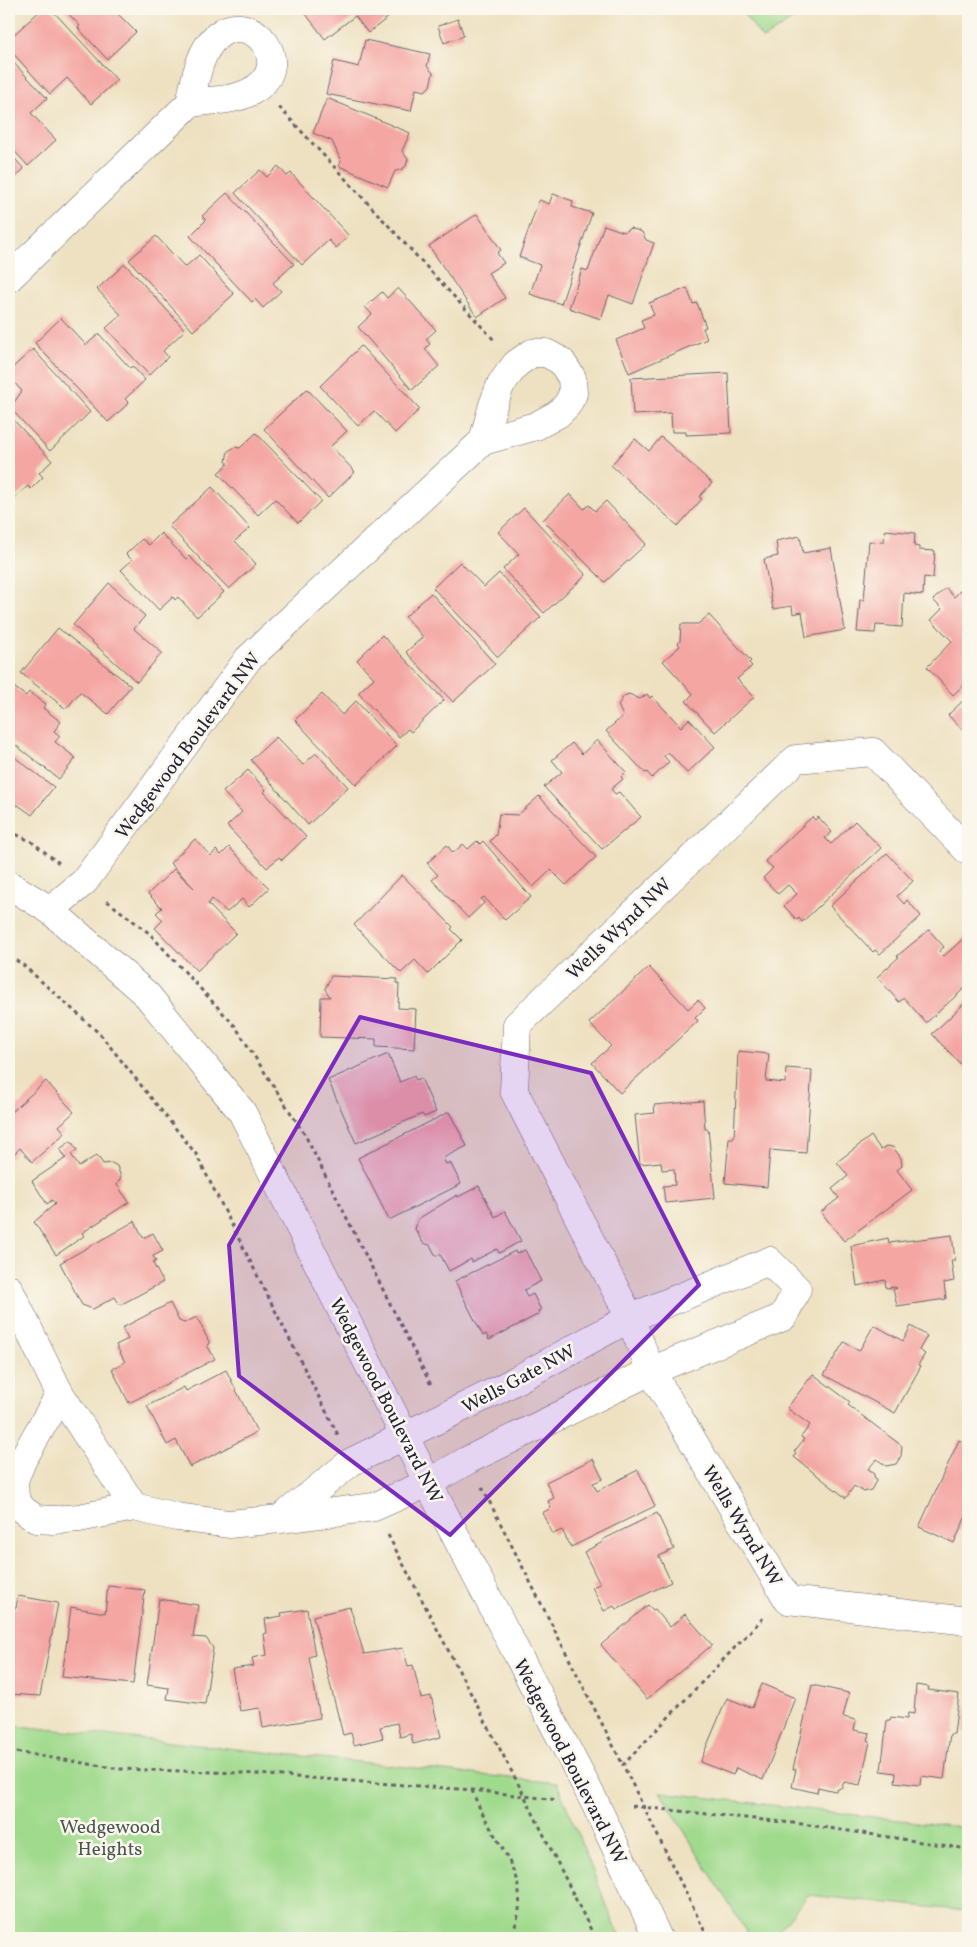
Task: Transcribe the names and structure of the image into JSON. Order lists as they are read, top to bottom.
{
  "streets": {
    "street": ["Wedgewood Boulevard NW", "Wells Wynd NW", "Wells Gate NW"]
  },
  "crossings": [
    ["Wedgewood Boulevard NW", "Wells Gate NW"],
    ["Wells Wynd NW", "Wells Gate NW"]
  ],
  "parks": ["Wedgewood Heights"]
}
